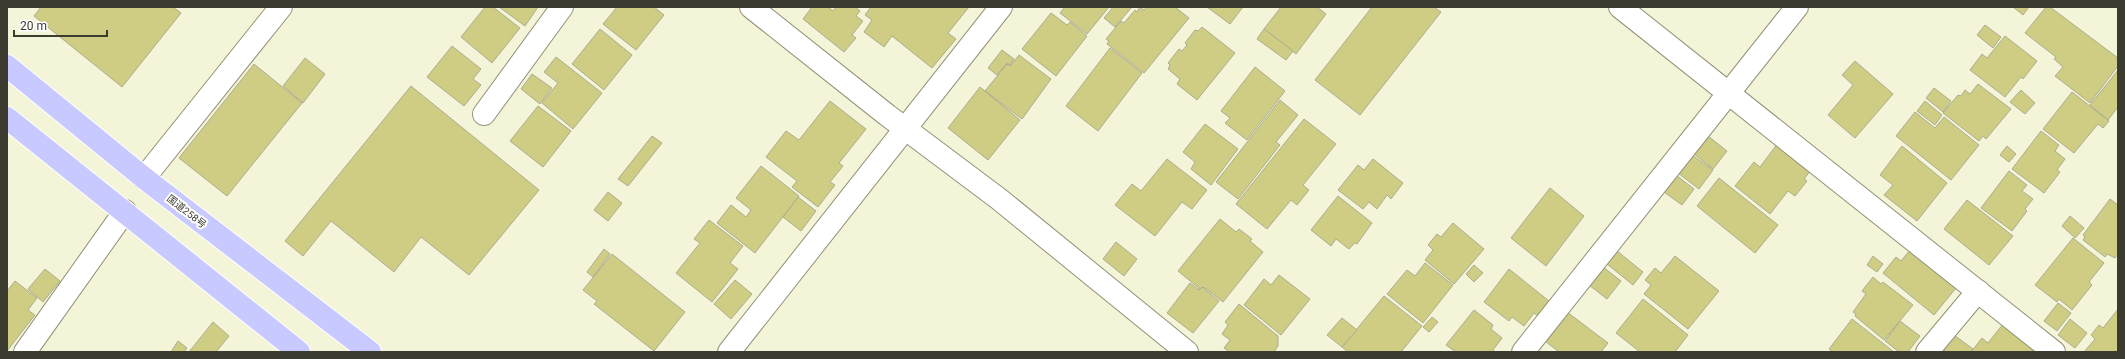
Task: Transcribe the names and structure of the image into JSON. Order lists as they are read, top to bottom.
{
  "streets": {
    "highway": ["国道258号"]
  },
  "scale_bar": "20 m"
}
